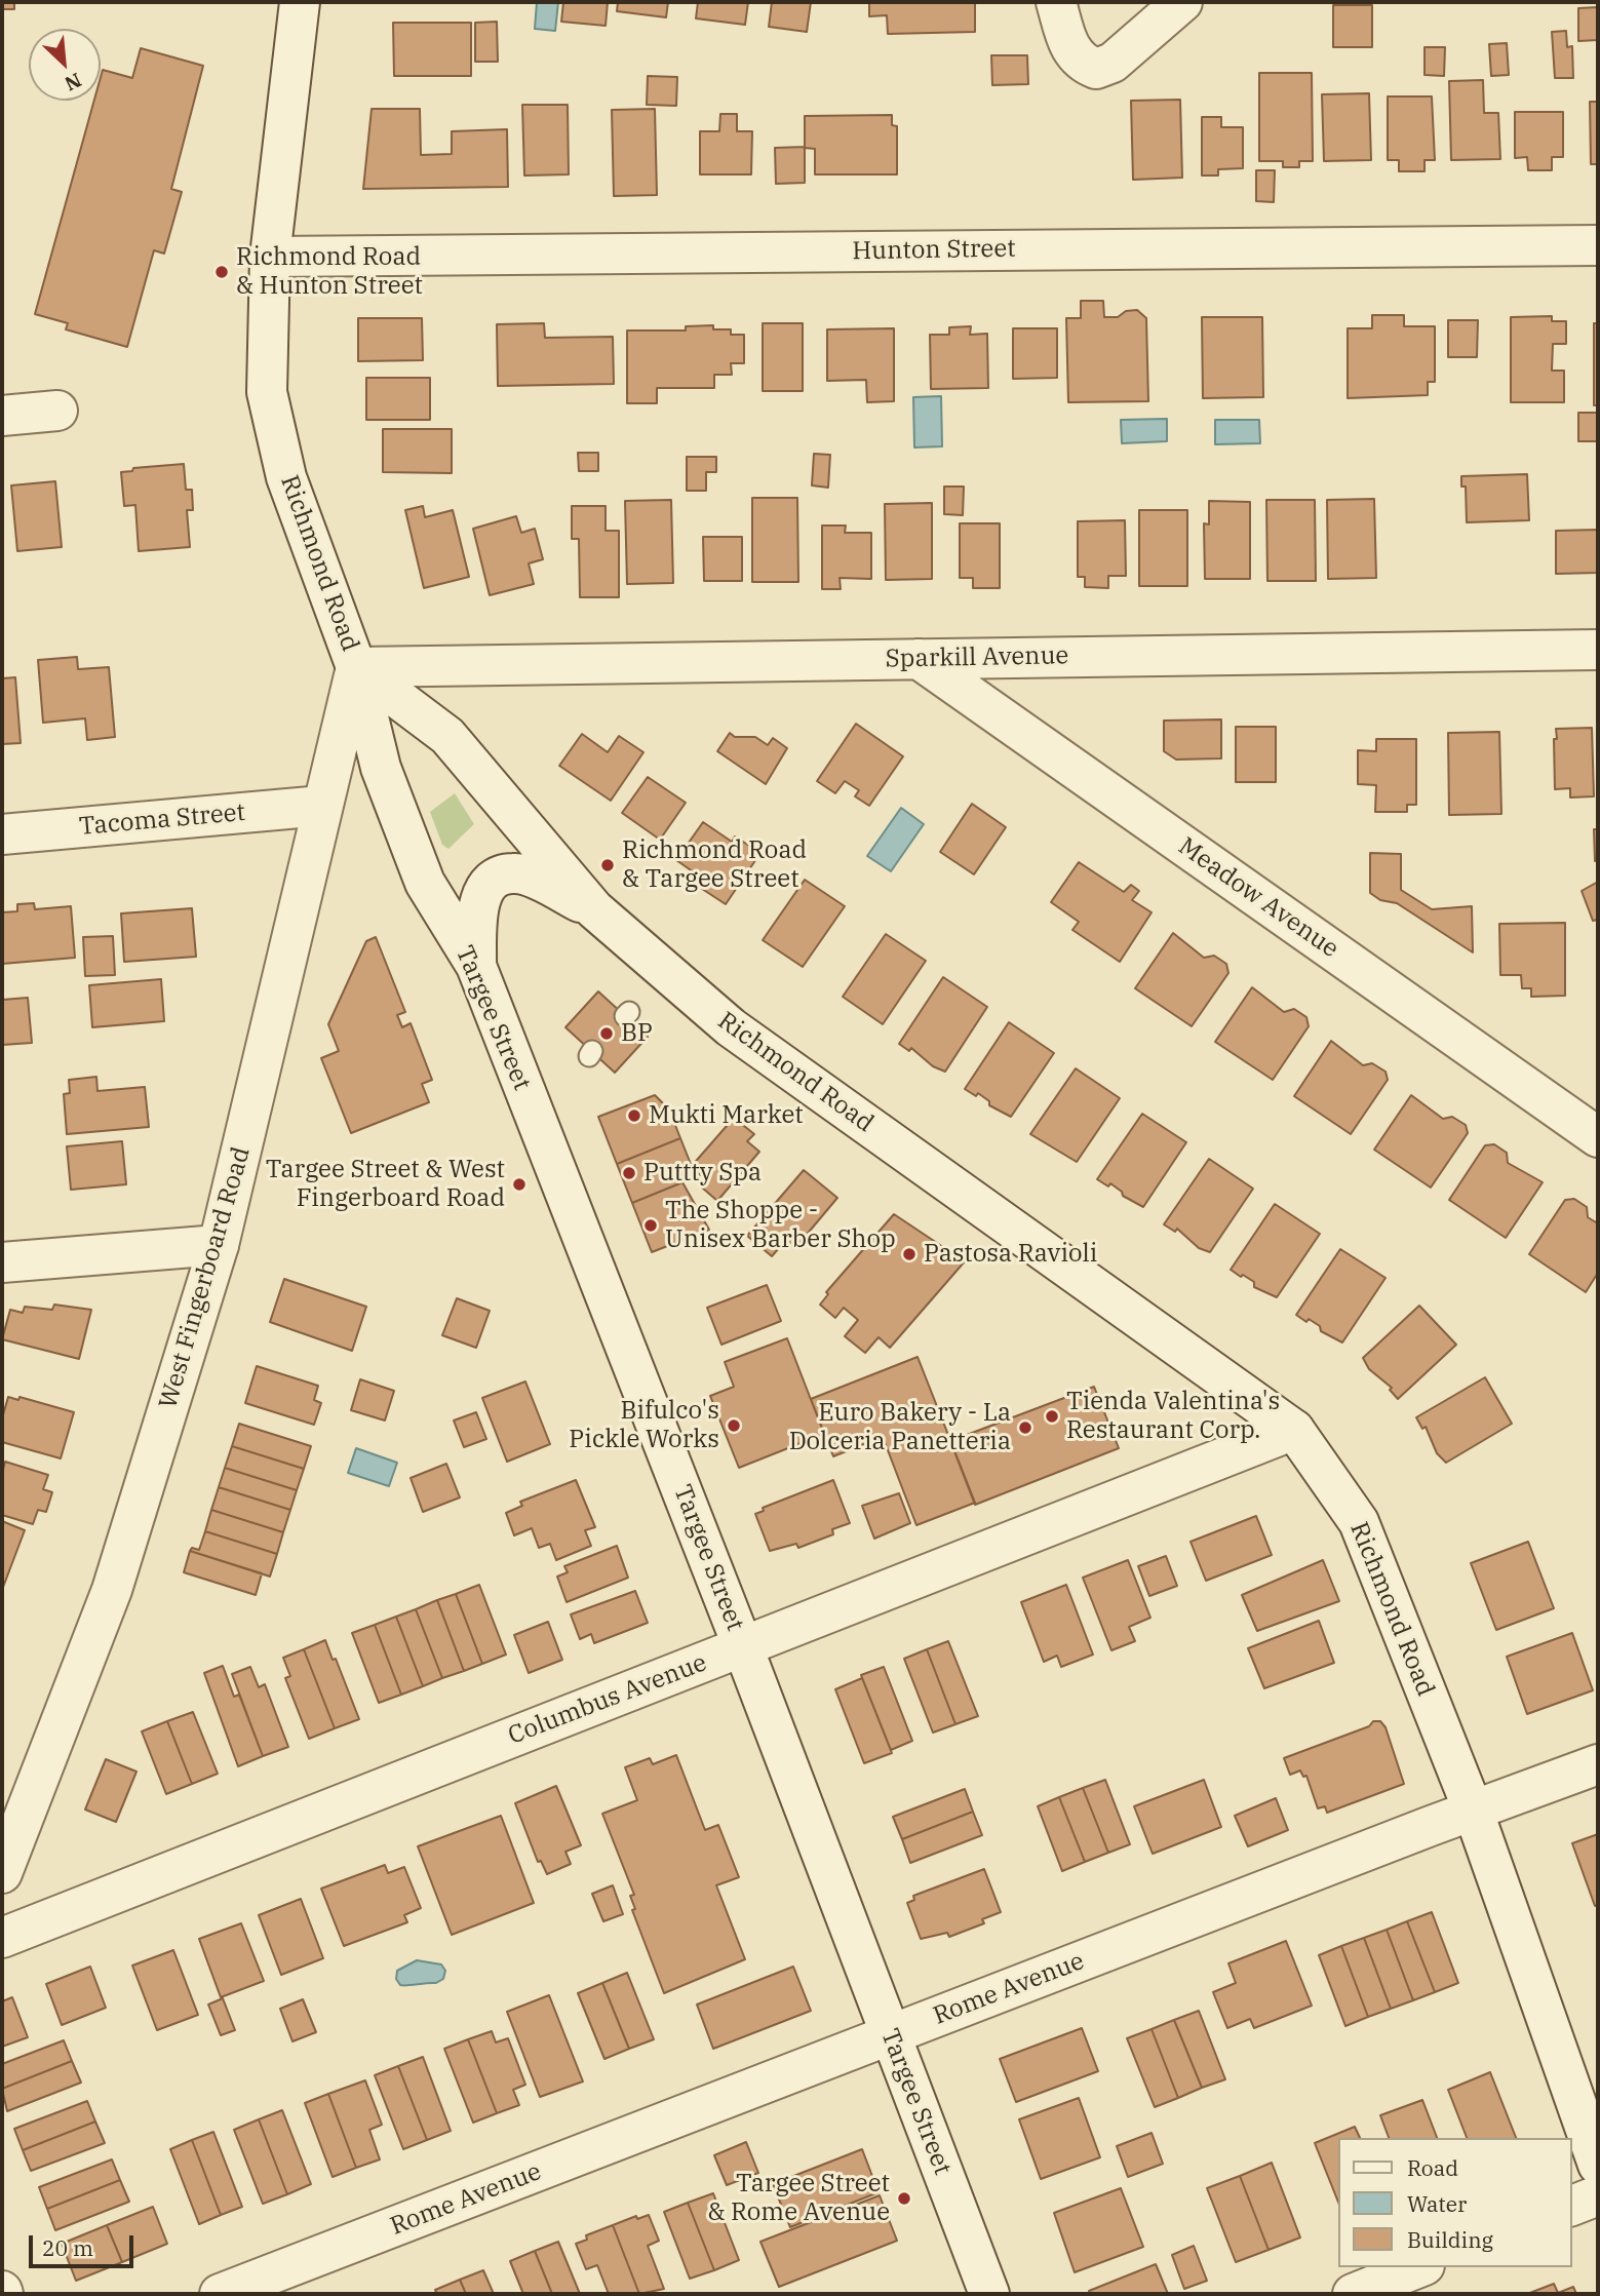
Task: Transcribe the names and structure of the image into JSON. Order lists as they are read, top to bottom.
{
  "streets": {
    "street": [
      "Hunton Street",
      "Richmond Road",
      "Sparkill Avenue",
      "Tacoma Street",
      "Meadow Avenue",
      "Targee Street",
      "West Fingerboard Road",
      "Columbus Avenue",
      "Rome Avenue"
    ]
  },
  "crossings": [
    ["Hunton Street", "Richmond Road"],
    ["Richmond Road", "Sparkill Avenue"],
    ["Richmond Road", "Targee Street"],
    ["Richmond Road", "West Fingerboard Road"],
    ["Richmond Road", "Columbus Avenue"],
    ["Richmond Road", "Rome Avenue"],
    ["Sparkill Avenue", "Meadow Avenue"],
    ["Sparkill Avenue", "Targee Street"],
    ["Sparkill Avenue", "West Fingerboard Road"],
    ["Tacoma Street", "West Fingerboard Road"],
    ["Targee Street", "West Fingerboard Road"],
    ["Targee Street", "Columbus Avenue"],
    ["Targee Street", "Rome Avenue"]
  ],
  "places": [
    "Richmond Road & Hunton Street",
    "Richmond Road & Targee Street",
    "BP",
    "Mukti Market",
    "Puttty Spa",
    "Targee Street & West Fingerboard Road",
    "The Shoppe - Unisex Barber Shop",
    "Pastosa Ravioli",
    "Tienda Valentina's Restaurant Corp.",
    "Bifulco's Pickle Works",
    "Euro Bakery - La Dolceria Panetteria",
    "Targee Street & Rome Avenue"
  ],
  "legend": ["Road", "Water", "Building"],
  "scale_bar": "20 m",
  "north": "bottom right"
}
